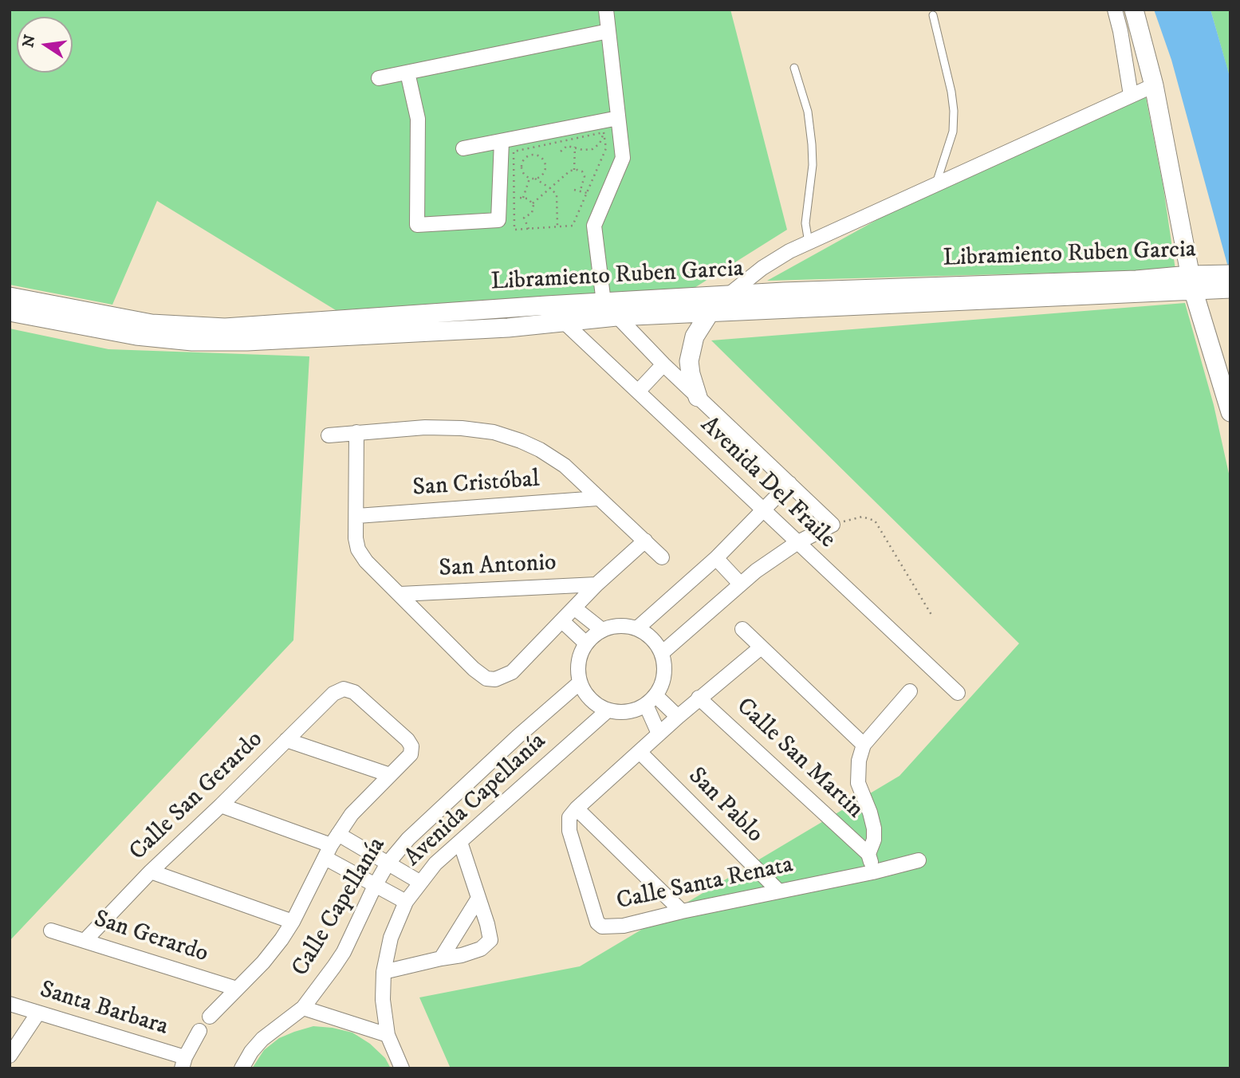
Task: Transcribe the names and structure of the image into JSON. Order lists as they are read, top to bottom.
{
  "streets": {
    "street": [
      "Libramiento Ruben Garcia",
      "Avenida Del Fraile",
      "San Cristóbal",
      "San Antonio",
      "Calle San Martin",
      "Calle San Gerardo",
      "Avenida Capellanía",
      "San Pablo",
      "Calle Santa Renata",
      "Calle Capellanía",
      "San Gerardo",
      "Santa Barbara"
    ]
  },
  "crossings": [
    ["Libramiento Ruben Garcia", "Avenida Del Fraile"],
    ["Calle San Gerardo", "San Gerardo"],
    ["Avenida Capellanía", "Calle Capellanía"],
    ["San Pablo", "Calle Santa Renata"]
  ],
  "north": "left"
}
